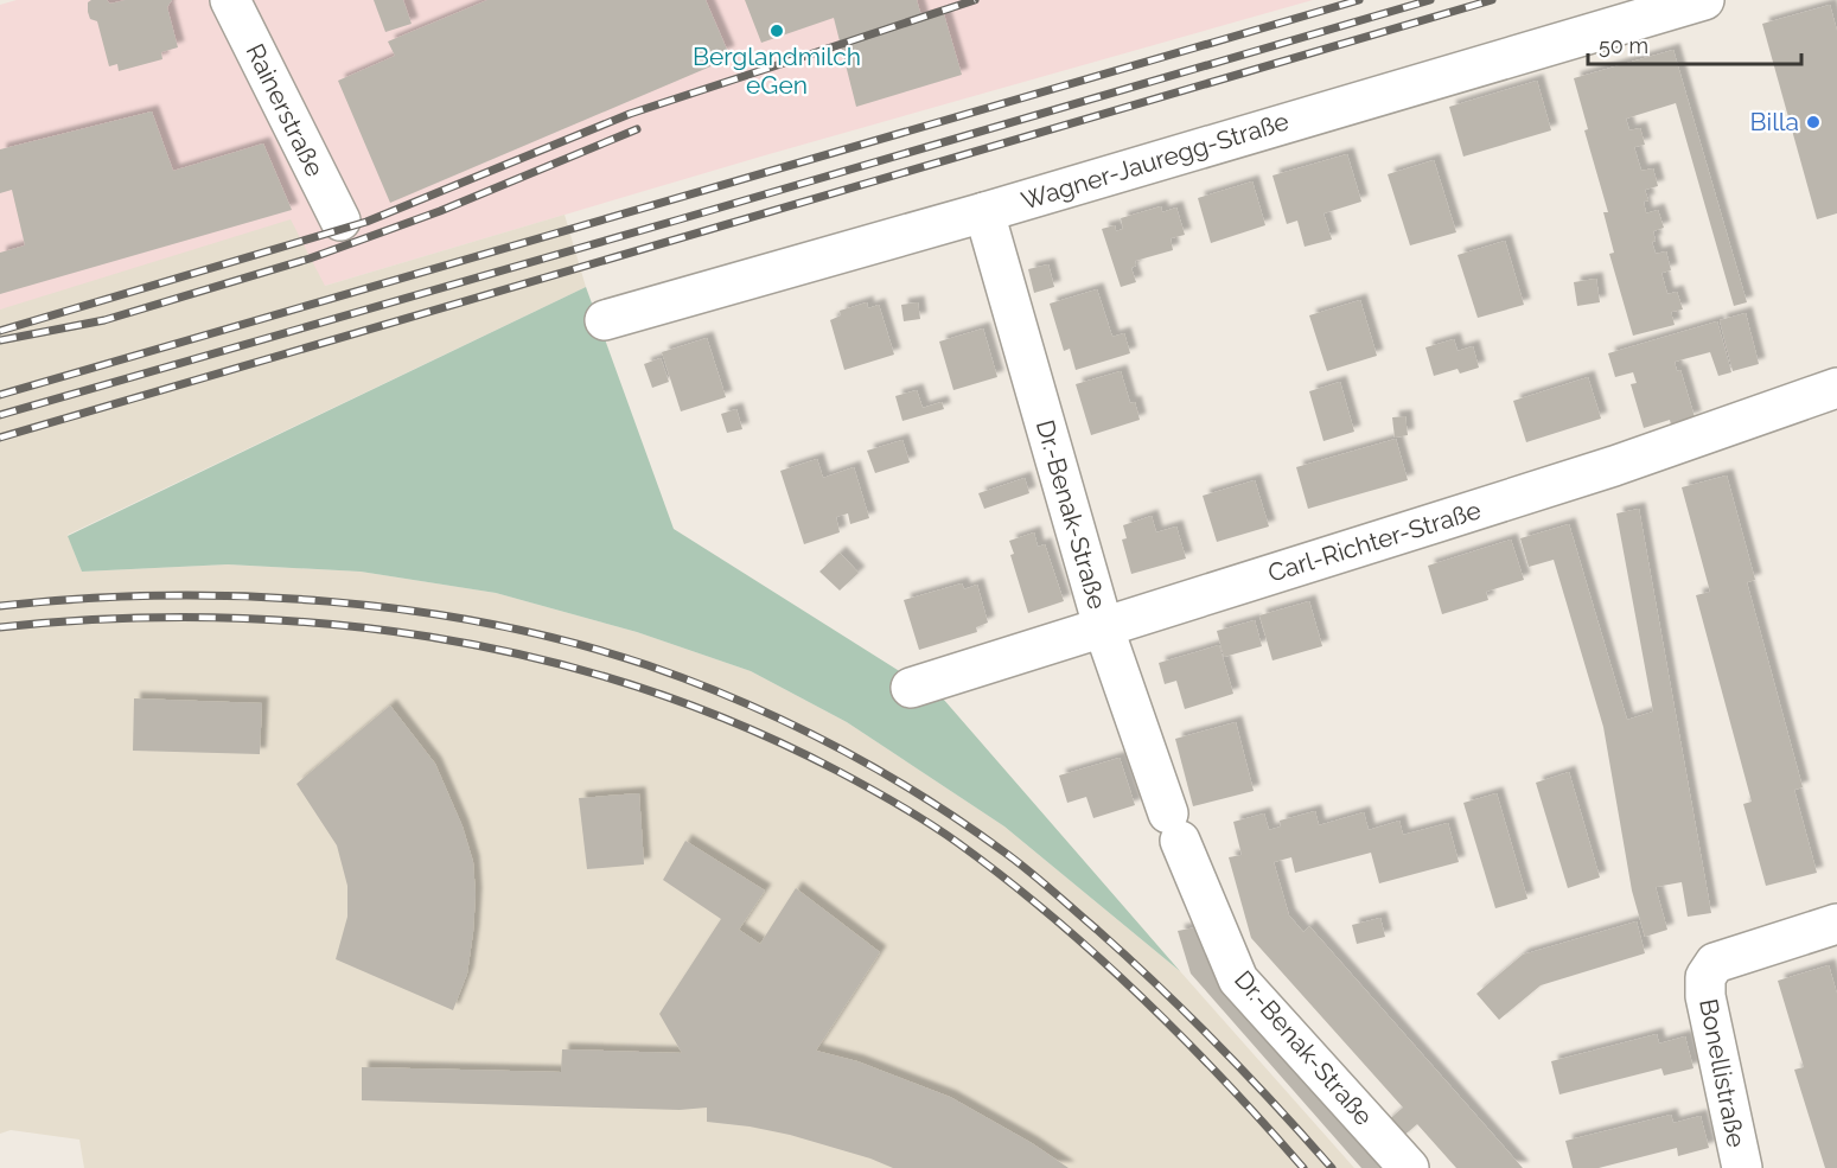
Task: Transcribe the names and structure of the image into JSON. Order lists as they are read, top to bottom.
{
  "streets": {
    "street": [
      "Rainerstraße",
      "Wagner-Jauregg-Straße",
      "Dr.-Benak-Straße",
      "Carl-Richter-Straße",
      "Bonellistraße"
    ]
  },
  "crossings": [
    ["Wagner-Jauregg-Straße", "Dr.-Benak-Straße"],
    ["Dr.-Benak-Straße", "Carl-Richter-Straße"]
  ],
  "places": ["Berglandmilch eGen", "Billa"],
  "scale_bar": "50 m"
}
